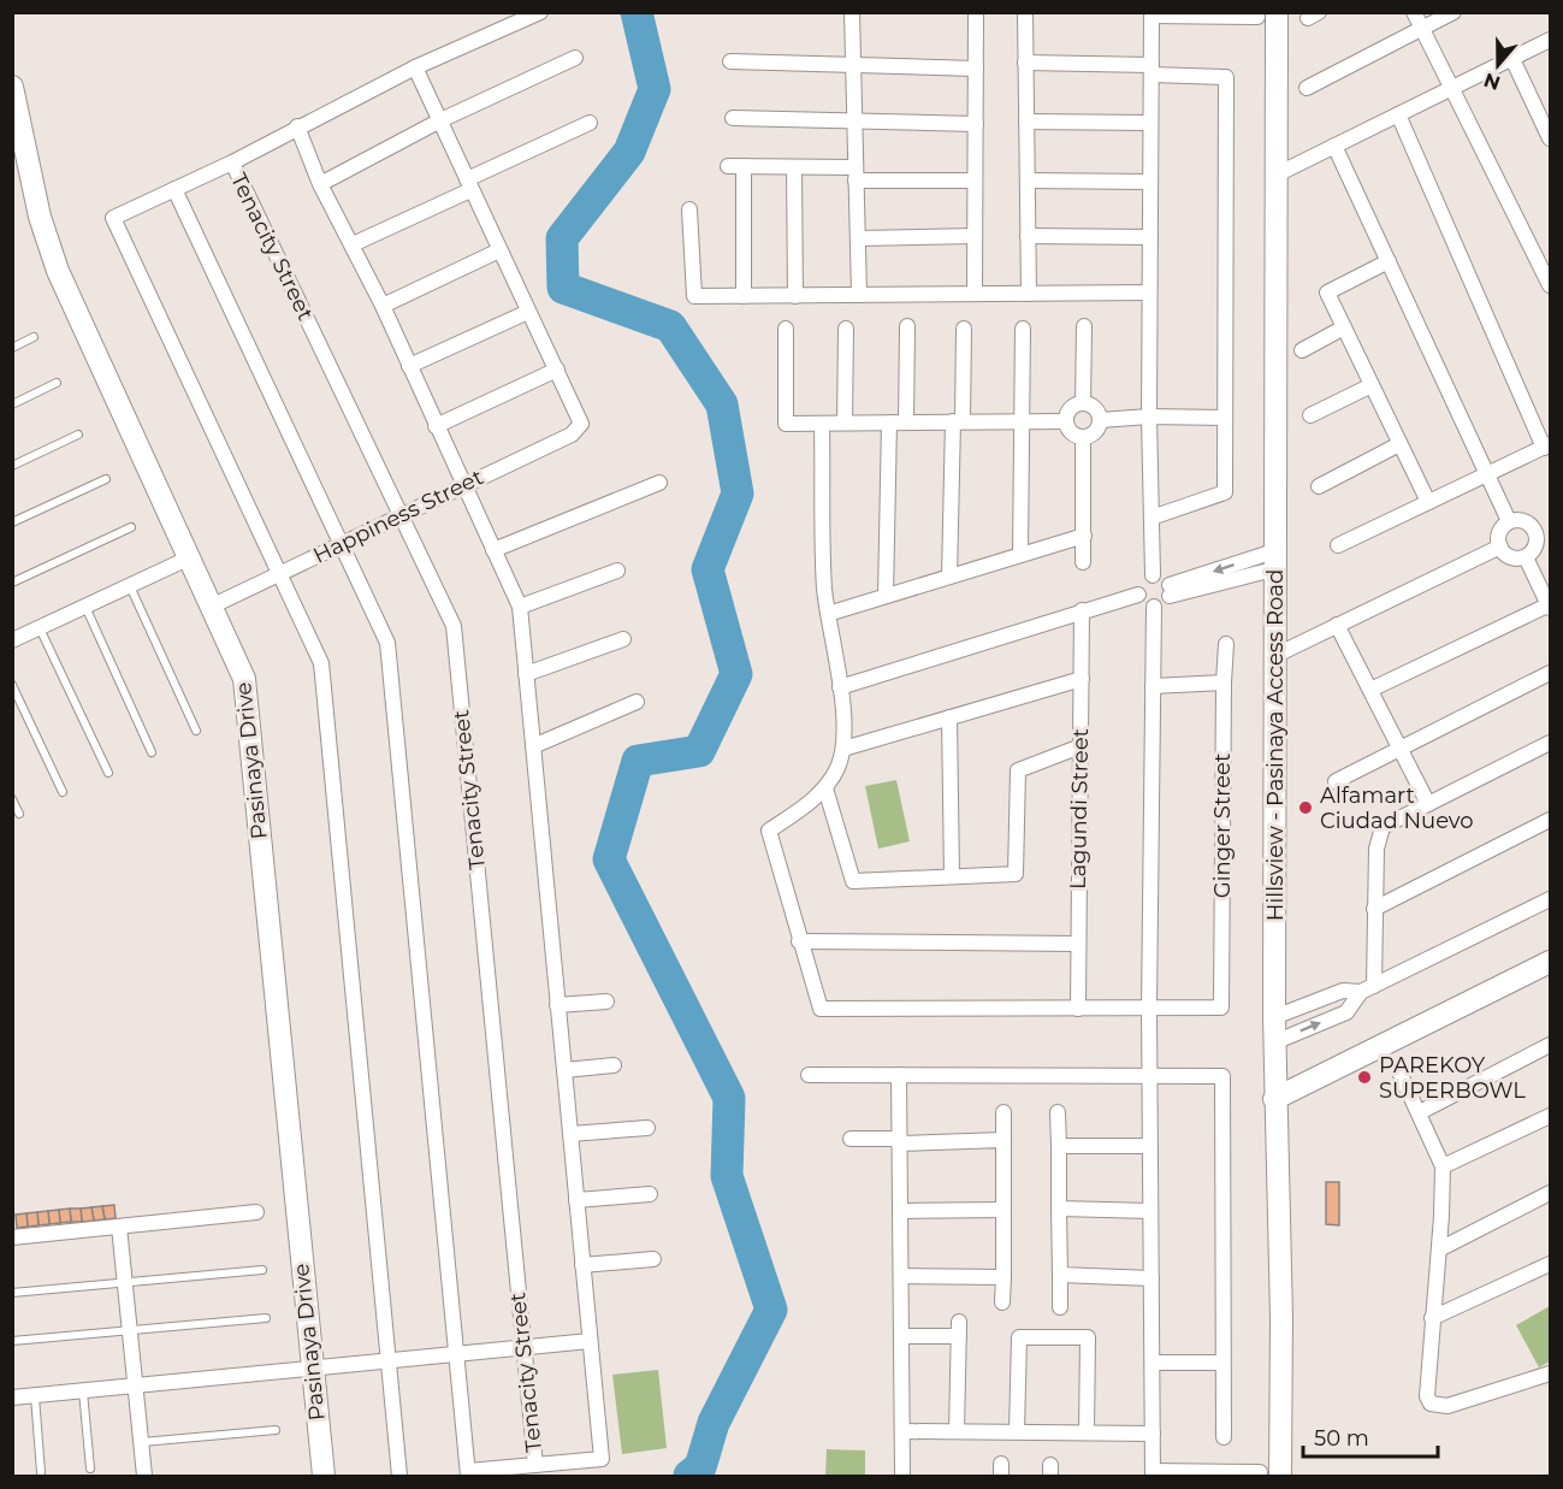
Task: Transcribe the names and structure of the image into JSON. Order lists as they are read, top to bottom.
{
  "streets": {
    "street": [
      "Tenacity Street",
      "Happiness Street",
      "Hillsview - Pasinaya Access Road",
      "Pasinaya Drive",
      "Lagundi Street",
      "Ginger Street"
    ]
  },
  "crossings": [
    ["Tenacity Street", "Happiness Street"],
    ["Happiness Street", "Pasinaya Drive"]
  ],
  "places": ["Alfamart Ciudad Nuevo", "PAREKOY SUPERBOWL"],
  "scale_bar": "50 m",
  "north": "bottom"
}
